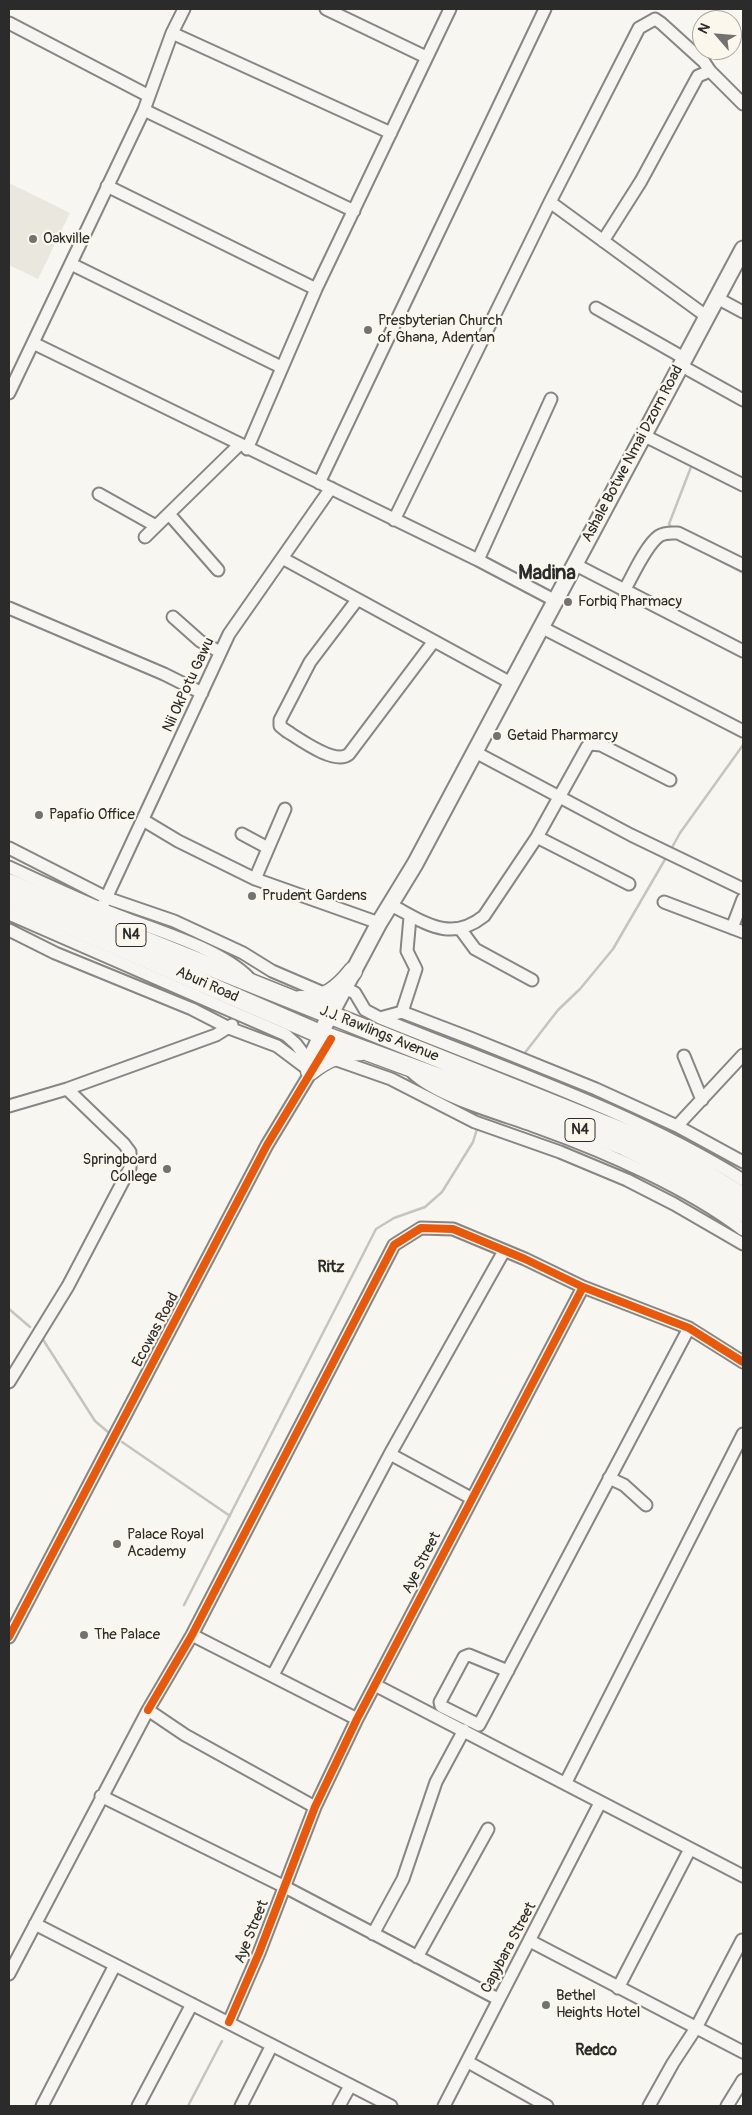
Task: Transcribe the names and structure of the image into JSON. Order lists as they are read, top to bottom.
{
  "streets": {
    "highway": ["N4", "Aburi Road", "J.J. Rawlings Avenue"],
    "main road": ["Ashale Botwe Nmai Dzorn Road"],
    "street": [
      "Nii OkPotu Gawu",
      "Ecowas Road",
      "Aye Street",
      "Capybara Street"
    ]
  },
  "crossings": [
    ["Aburi Road", "J.J. Rawlings Avenue"],
    ["Aburi Road", "Ecowas Road"],
    ["J.J. Rawlings Avenue", "Ecowas Road"]
  ],
  "districts": ["Madina", "Ritz", "Redco"],
  "places": [
    "Oakville",
    "Presbyterian Church of Ghana, Adentan",
    "Forbiq Pharmacy",
    "Getaid Pharmarcy",
    "Papafio Office",
    "Prudent Gardens",
    "Springboard College",
    "Palace Royal Academy",
    "The Palace",
    "Bethel Heights Hotel"
  ],
  "north": "top left"
}
